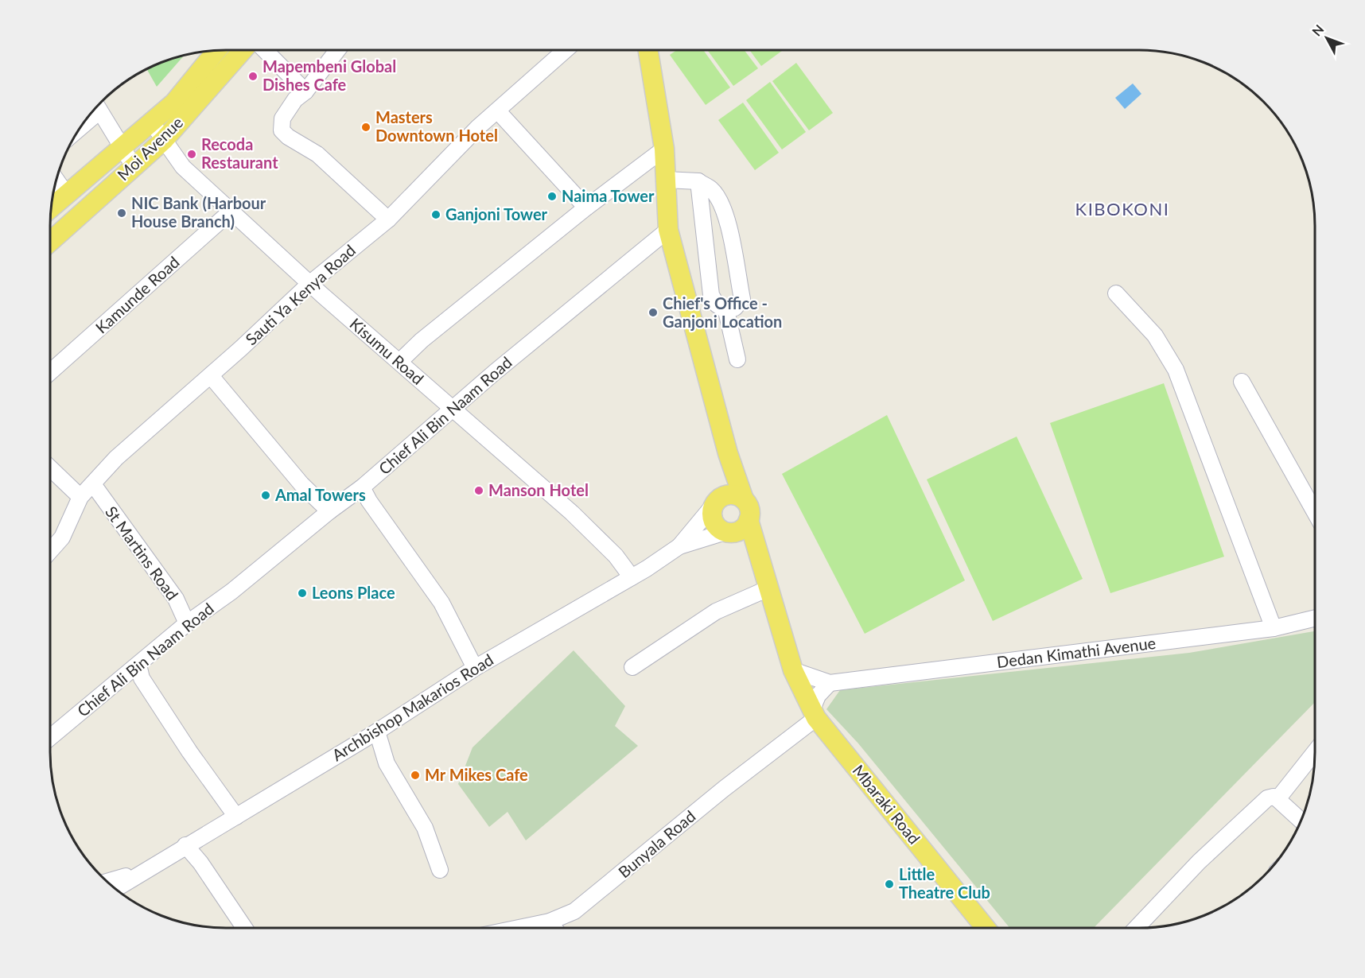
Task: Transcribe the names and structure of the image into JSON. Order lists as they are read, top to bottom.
{
  "streets": {
    "main road": ["Moi Avenue", "Mbaraki Road"],
    "street": [
      "Kamunde Road",
      "Sauti Ya Kenya Road",
      "Kisumu Road",
      "Chief Ali Bin Naam Road",
      "St Martins Road",
      "Dedan Kimathi Avenue",
      "Archbishop Makarios Road",
      "Bunyala Road"
    ]
  },
  "crossings": [
    ["Moi Avenue", "Kisumu Road"],
    ["Kamunde Road", "Kisumu Road"],
    ["Sauti Ya Kenya Road", "Kisumu Road"],
    ["Sauti Ya Kenya Road", "St Martins Road"],
    ["Kisumu Road", "Chief Ali Bin Naam Road"],
    ["Kisumu Road", "Archbishop Makarios Road"],
    ["Chief Ali Bin Naam Road", "St Martins Road"],
    ["Dedan Kimathi Avenue", "Mbaraki Road"],
    ["Mbaraki Road", "Bunyala Road"]
  ],
  "districts": ["KIBOKONI"],
  "places": [
    "Mapembeni Global Dishes Cafe",
    "Masters Downtown Hotel",
    "Recoda Restaurant",
    "Naima Tower",
    "NIC Bank (Harbour House Branch)",
    "Ganjoni Tower",
    "Chief's Office - Ganjoni Location",
    "Manson Hotel",
    "Amal Towers",
    "Leons Place",
    "Mr Mikes Cafe",
    "Little Theatre Club"
  ],
  "north": "top left"
}
